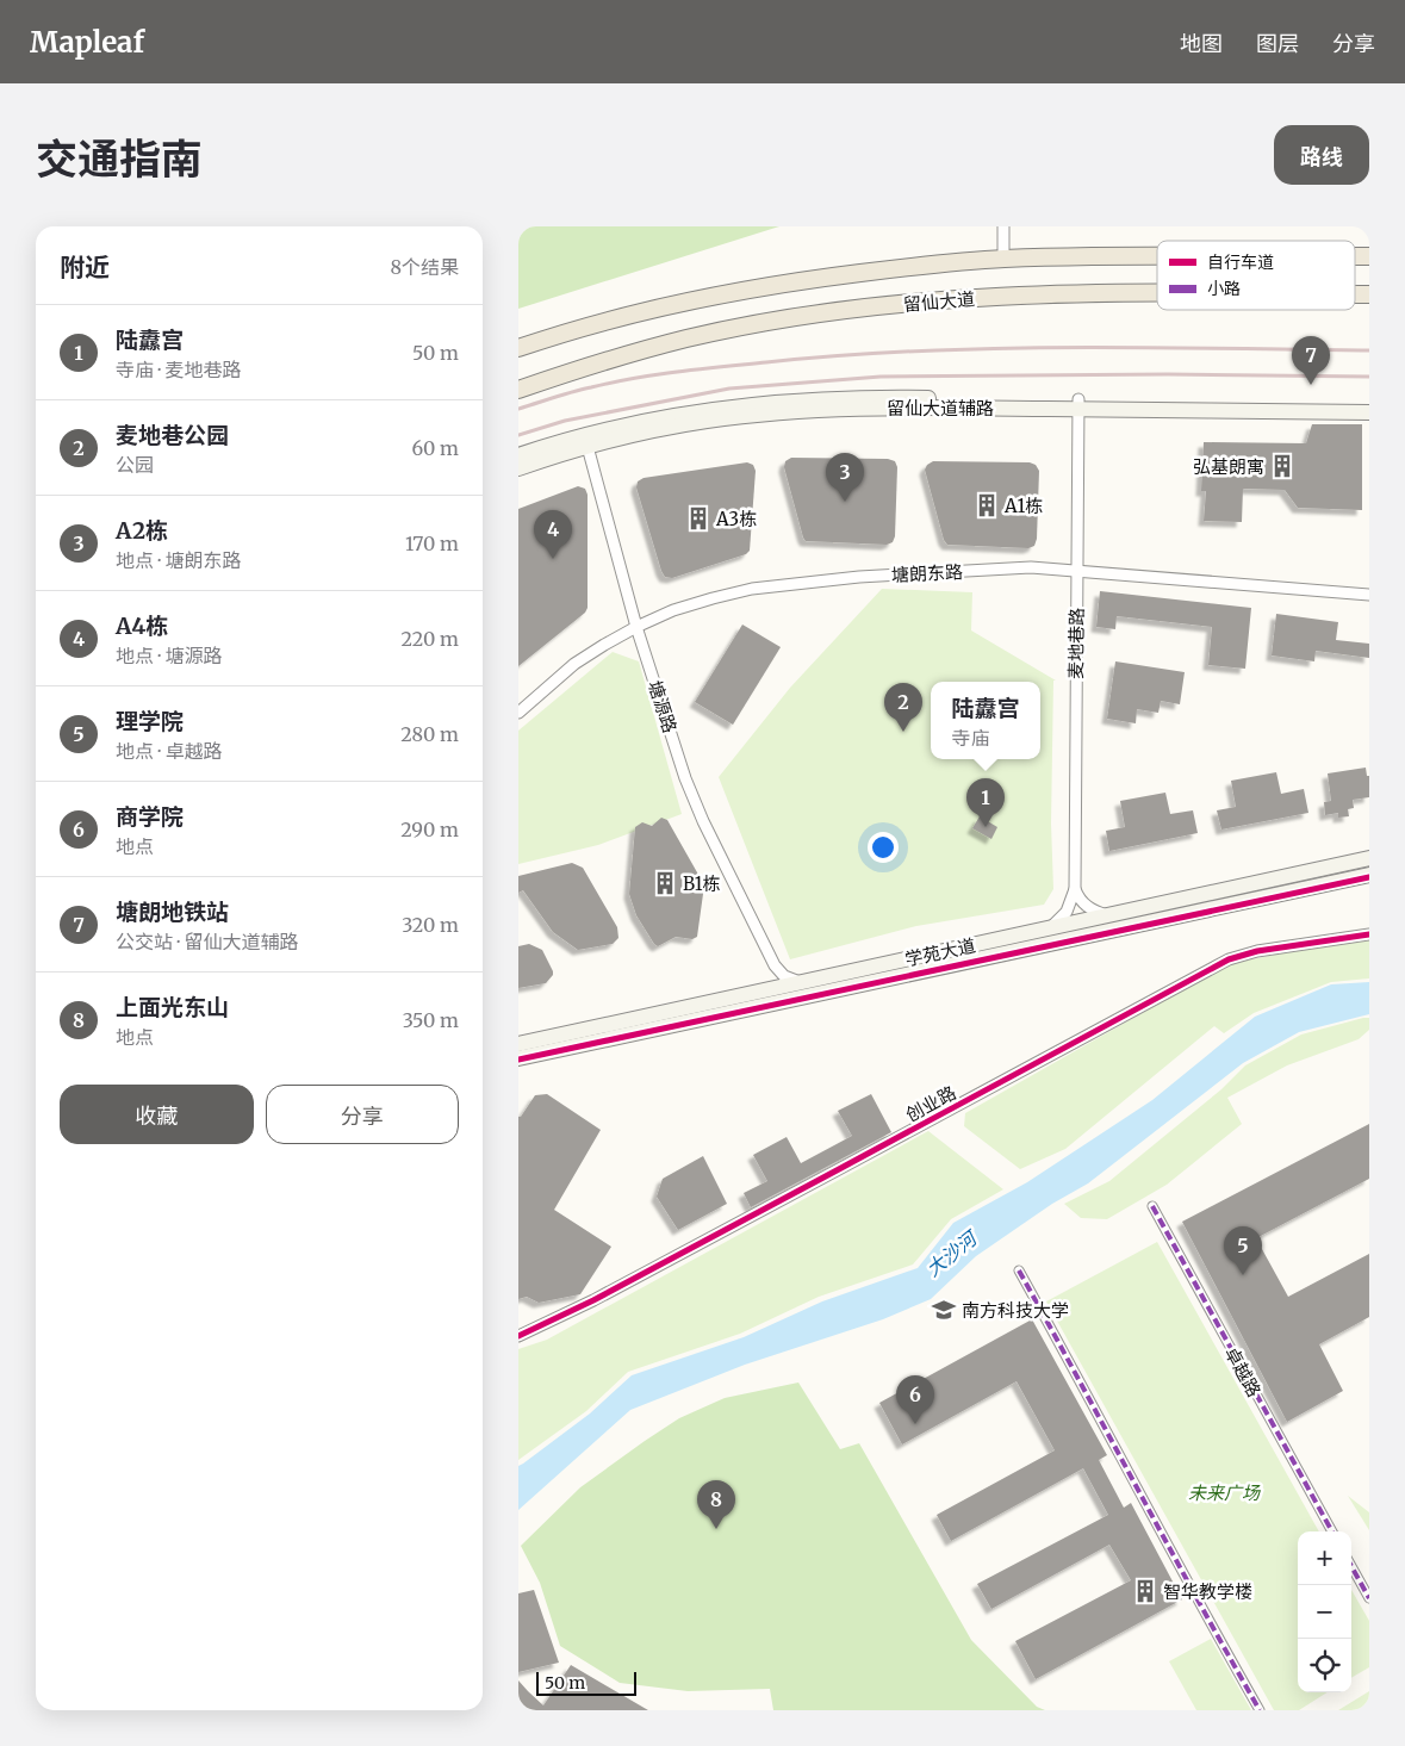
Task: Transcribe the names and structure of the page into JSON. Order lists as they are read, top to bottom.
{
  "streets": {
    "main road": ["留仙大道", "留仙大道辅路", "学苑大道"],
    "street": [
      "塘朗东路",
      "麦地巷路",
      "塘源路",
      "创业路",
      "卓越路"
    ]
  },
  "crossings": [
    ["留仙大道辅路", "麦地巷路"],
    ["留仙大道辅路", "塘源路"],
    ["塘朗东路", "麦地巷路"],
    ["塘朗东路", "塘源路"],
    ["麦地巷路", "学苑大道"]
  ],
  "water": ["大沙河"],
  "parks": ["未来广场"],
  "places": {
    "building": [
      "弘基朗寓",
      "A1栋",
      "A3栋",
      "B1栋",
      "智华教学楼"
    ],
    "school or university": ["南方科技大学"]
  },
  "legend": ["自行车道", "小路"],
  "scale_bar": "50 m",
  "page": {
    "header": "Mapleaf",
    "nav": ["地图", "图层", "分享"],
    "title": "交通指南",
    "buttons": [
      "路线",
      ["收藏", "分享"]
    ],
    "heading": ["附近", "8个结果"],
    "list": [
      {
        "mark": "1",
        "name": "陆纛宫",
        "note": "寺庙 · 麦地巷路",
        "value": "50 m"
      },
      {
        "mark": "2",
        "name": "麦地巷公园",
        "note": "公园",
        "value": "60 m"
      },
      {
        "mark": "3",
        "name": "A2栋",
        "note": "地点 · 塘朗东路",
        "value": "170 m"
      },
      {
        "mark": "4",
        "name": "A4栋",
        "note": "地点 · 塘源路",
        "value": "220 m"
      },
      {
        "mark": "5",
        "name": "理学院",
        "note": "地点 · 卓越路",
        "value": "280 m"
      },
      {
        "mark": "6",
        "name": "商学院",
        "note": "地点",
        "value": "290 m"
      },
      {
        "mark": "7",
        "name": "塘朗地铁站",
        "note": "公交站 · 留仙大道辅路",
        "value": "320 m"
      },
      {
        "mark": "8",
        "name": "上面光东山",
        "note": "地点",
        "value": "350 m"
      }
    ],
    "pins": [
      "7",
      "3",
      "4",
      "2",
      "1",
      "5",
      "6",
      "8"
    ],
    "popup": ["陆纛宫", "寺庙"],
    "map_buttons": ["+", "−"],
    "scale": "50 m"
  }
}
